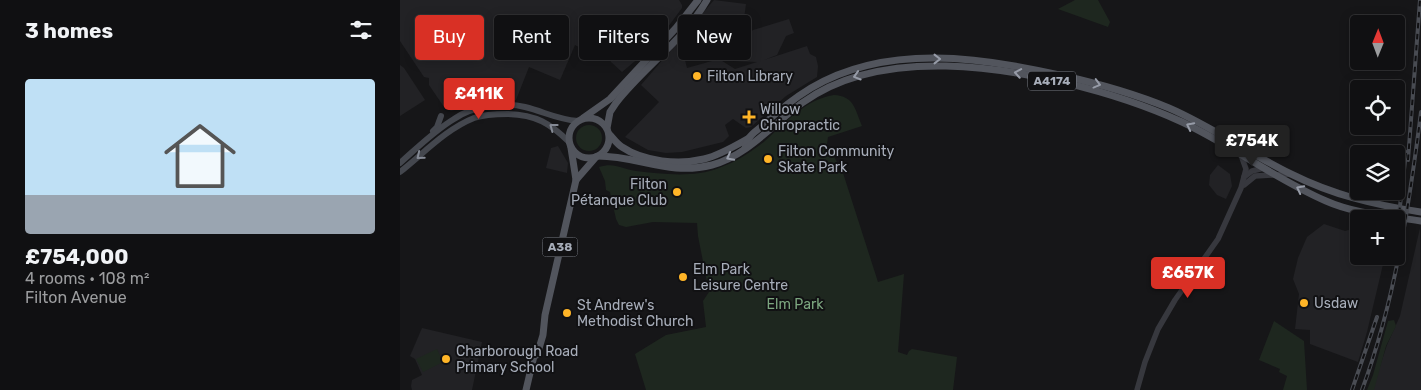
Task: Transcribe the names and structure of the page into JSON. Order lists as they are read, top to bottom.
{
  "streets": {
    "main road": ["A4174", "A38"]
  },
  "crossings": [
    ["A4174", "A38"]
  ],
  "parks": ["Elm Park"],
  "places": {
    "other": [
      "Filton Library",
      "Filton Community Skate Park",
      "Filton Pétanque Club",
      "Elm Park Leisure Centre",
      "Usdaw",
      "St Andrew's Methodist Church",
      "Charborough Road Primary School"
    ],
    "health": ["Willow Chiropractic"]
  },
  "north": "top",
  "page": {
    "heading": "3 homes",
    "map_buttons": "+",
    "chip": [
      "Buy",
      "Rent",
      "Filters",
      "New"
    ],
    "list": [
      {
        "name": "£754,000",
        "note": "4 rooms · 108 m² · Filton Avenue"
      }
    ],
    "price": ["£411K", "£754K", "£657K"]
  }
}
